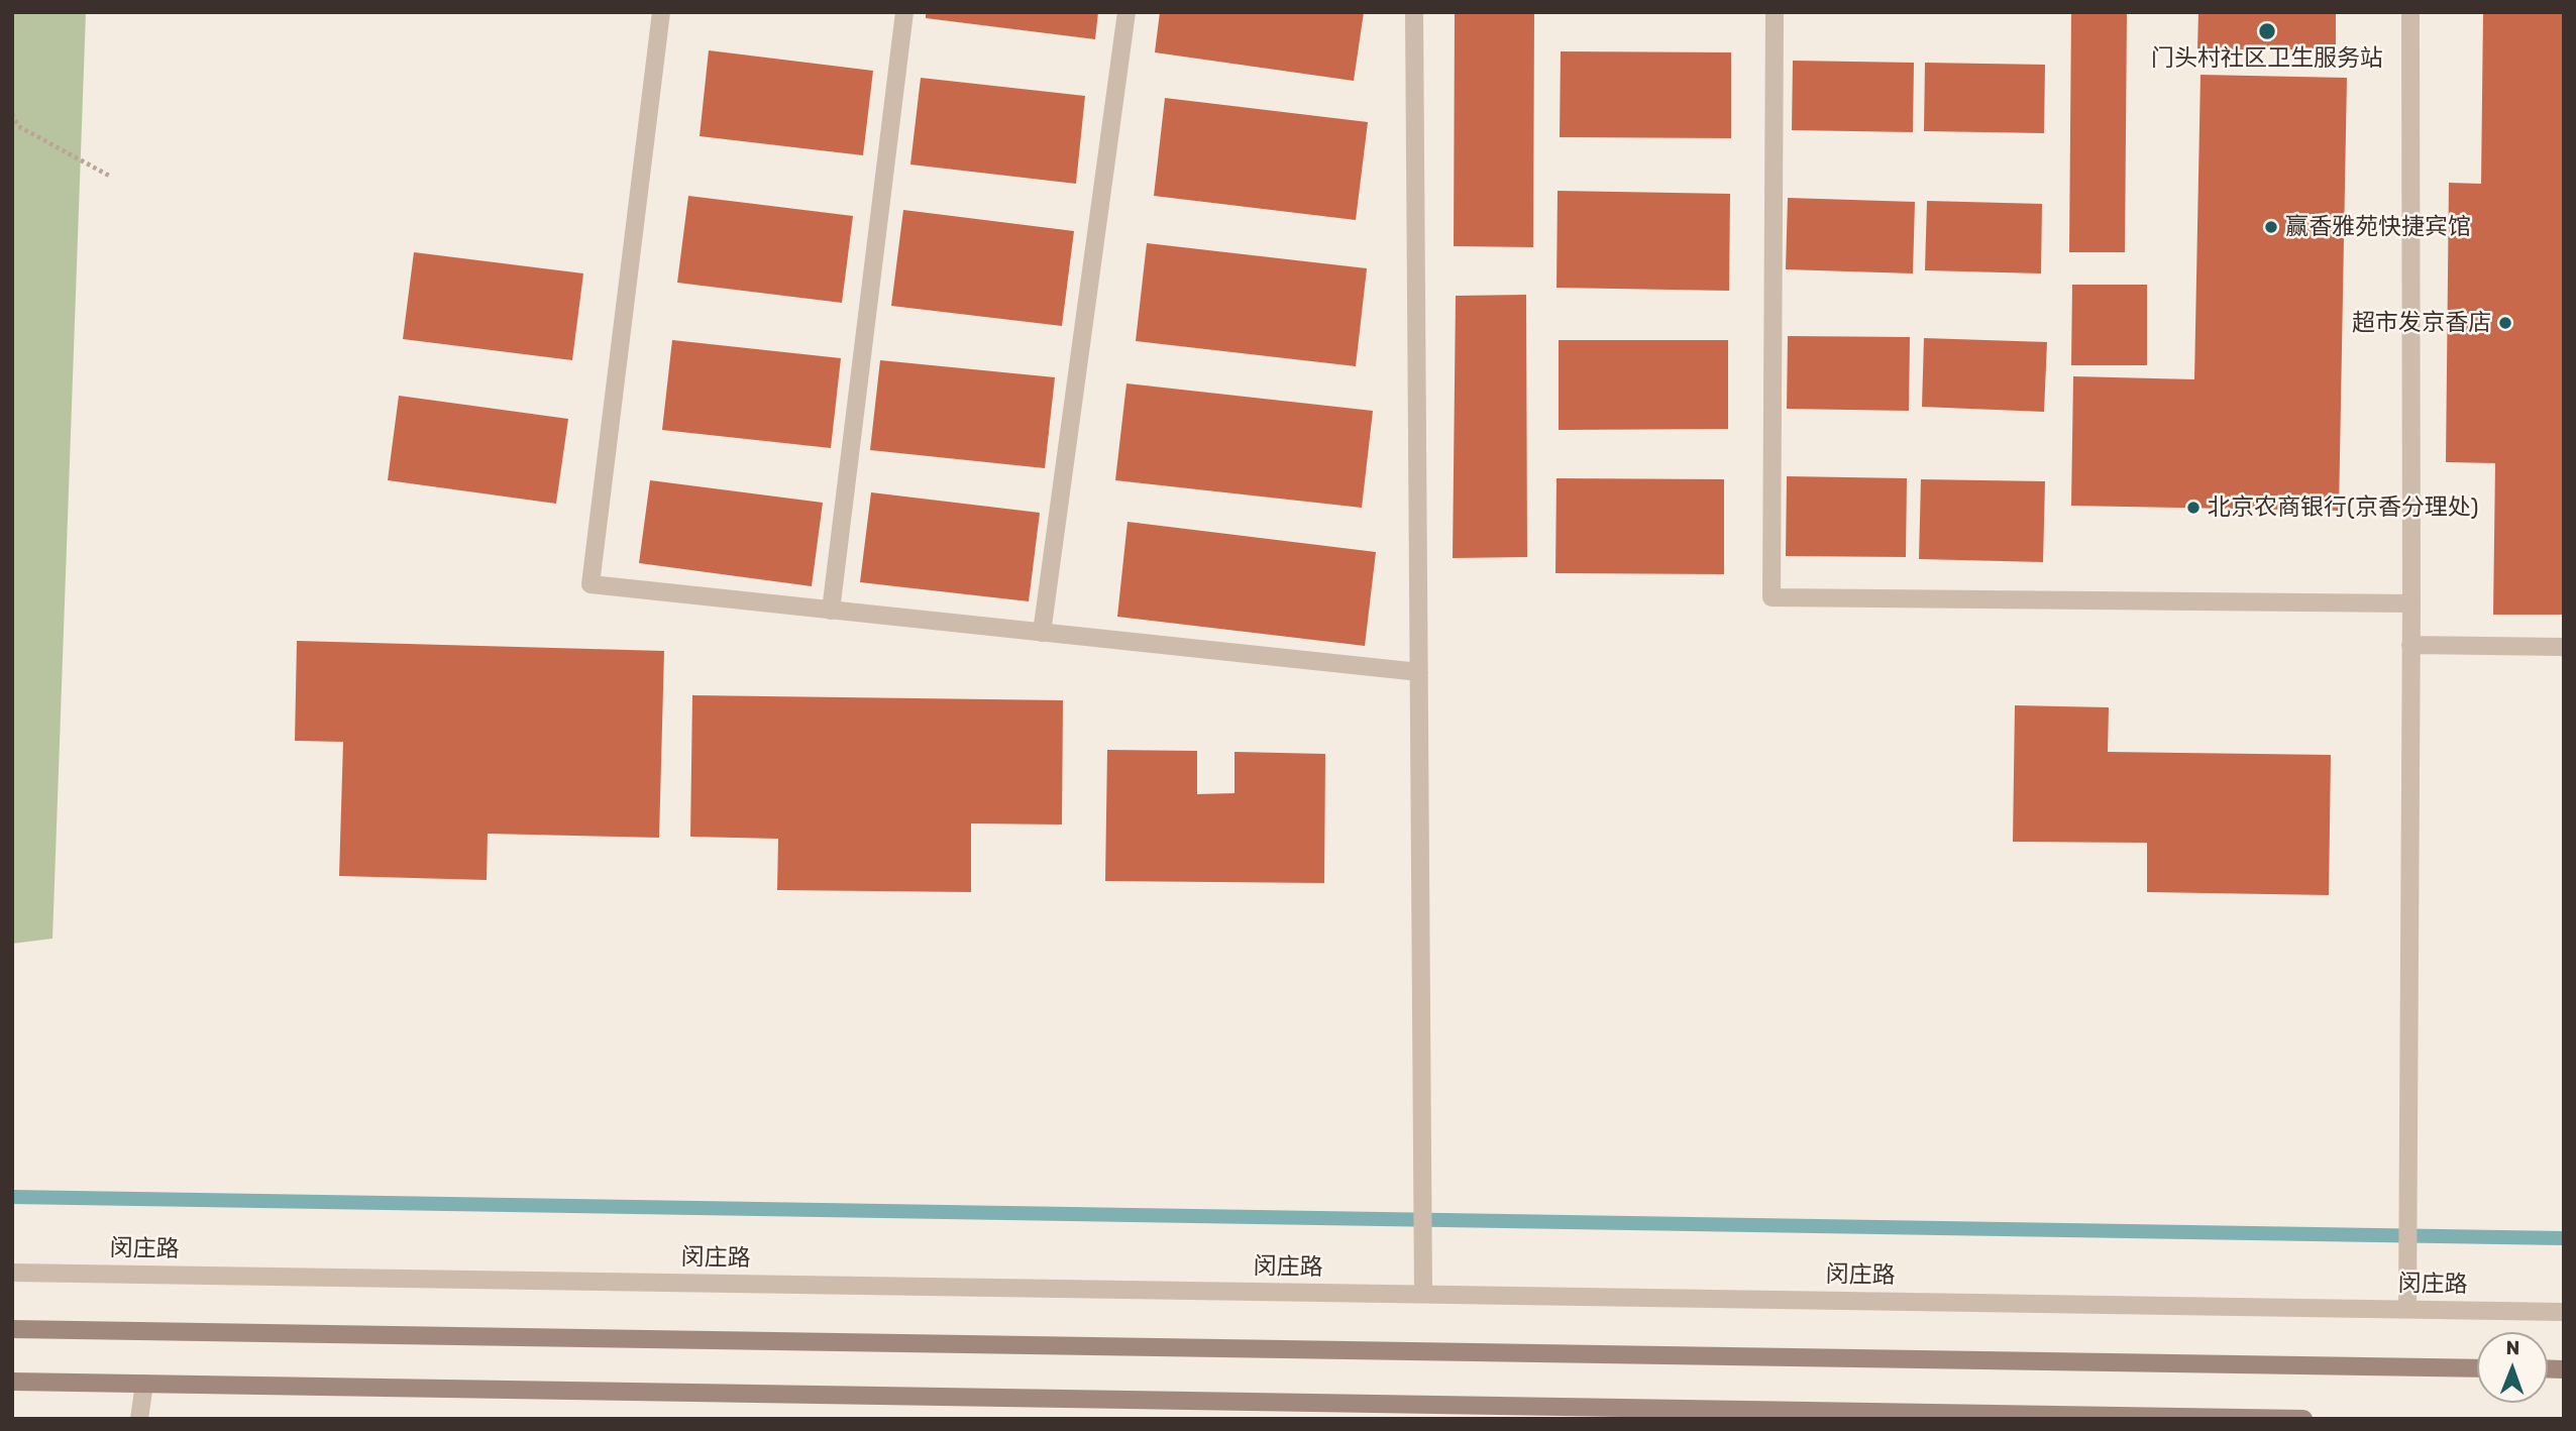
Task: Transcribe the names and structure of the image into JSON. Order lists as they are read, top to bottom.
{
  "streets": {
    "street": ["闵庄路"]
  },
  "places": [
    "门头村社区卫生服务站",
    "赢香雅苑快捷宾馆",
    "超市发京香店",
    "北京农商银行(京香分理处)"
  ],
  "north": "top"
}
